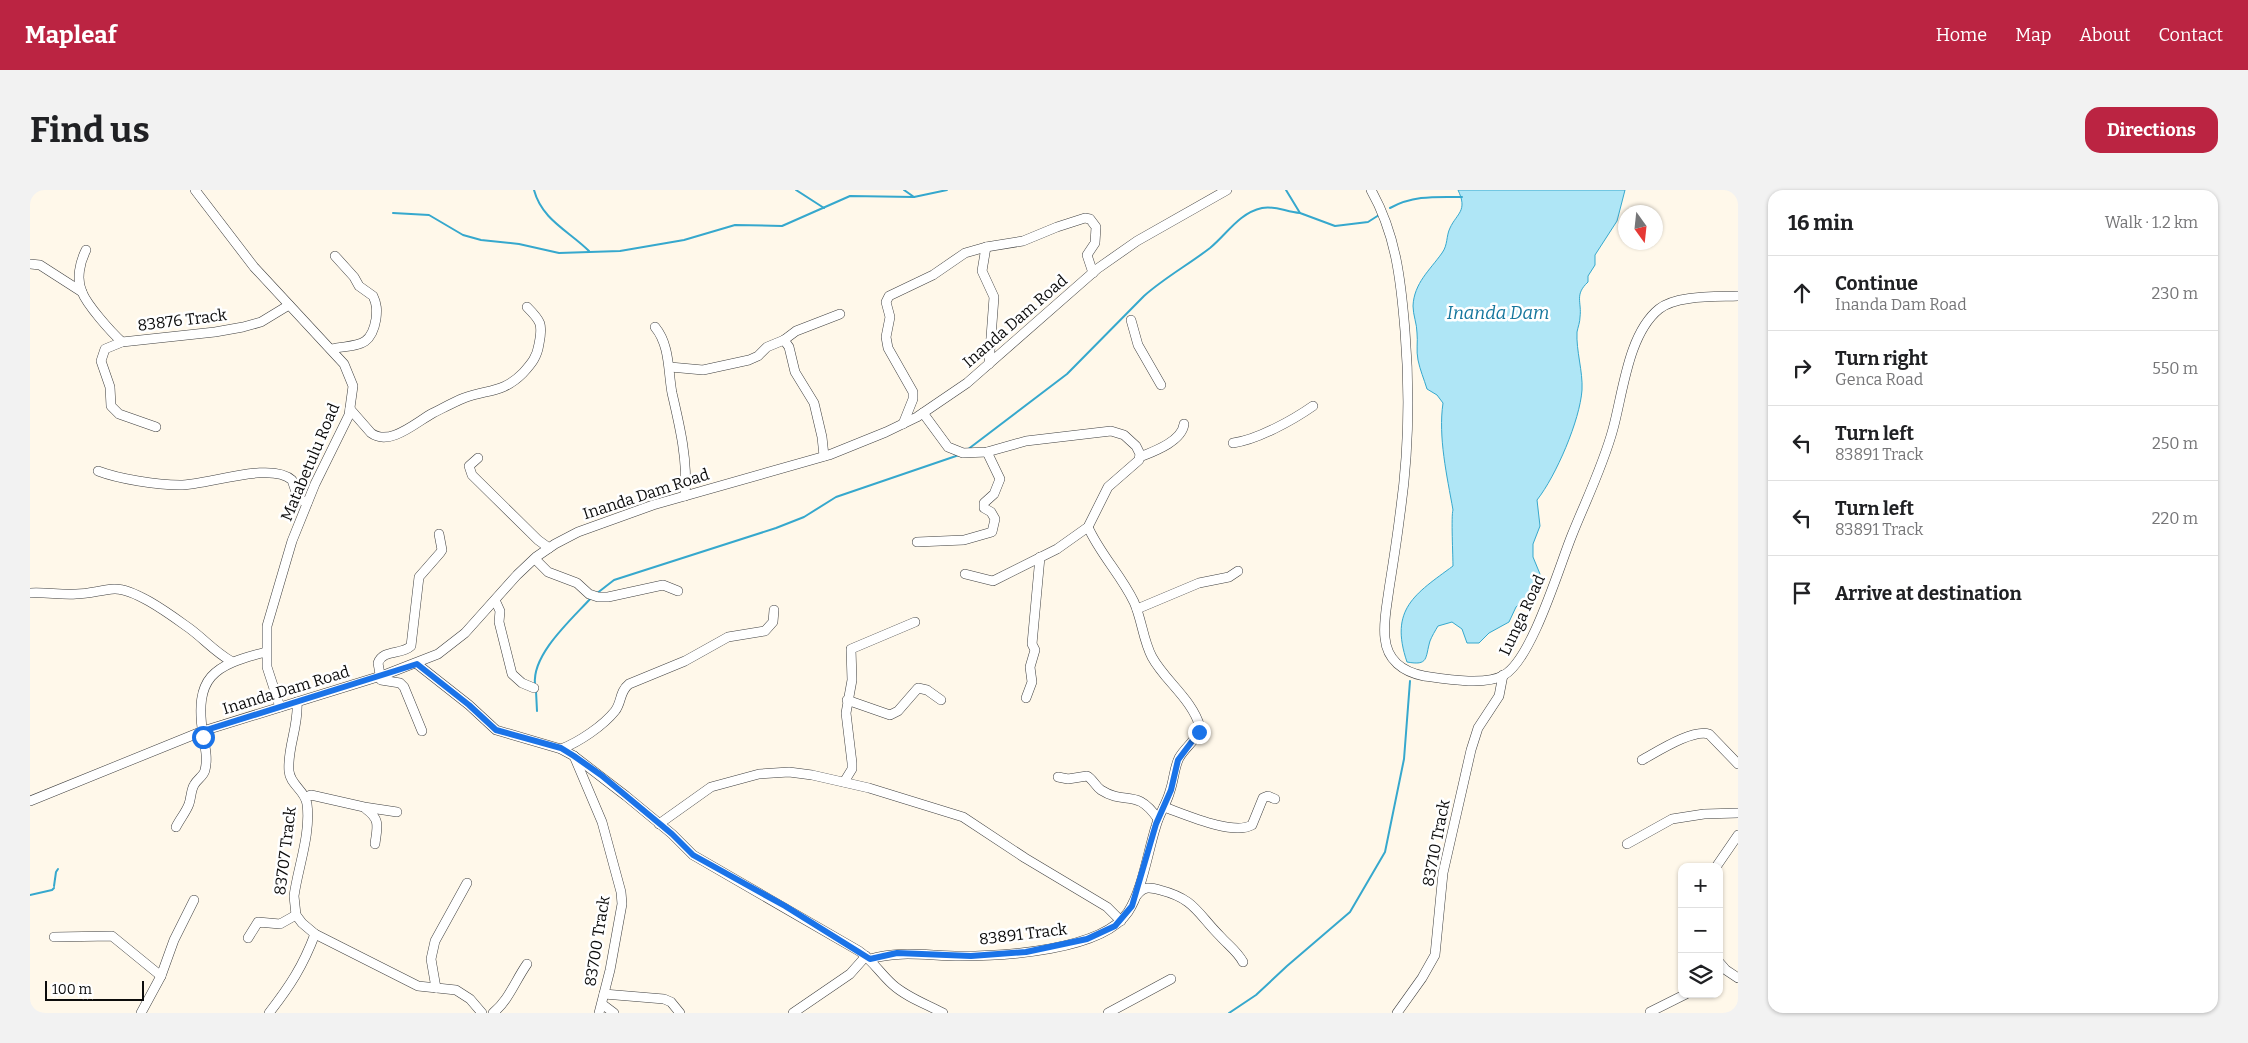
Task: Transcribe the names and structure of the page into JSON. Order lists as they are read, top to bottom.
{
  "streets": {
    "street": [
      "83876 Track",
      "Inanda Dam Road",
      "Matabetulu Road",
      "Lunga Road",
      "83710 Track",
      "83707 Track",
      "83891 Track",
      "83700 Track"
    ]
  },
  "crossings": [
    ["83876 Track", "Matabetulu Road"],
    ["Inanda Dam Road", "Matabetulu Road"],
    ["Inanda Dam Road", "83707 Track"],
    ["Lunga Road", "83710 Track"]
  ],
  "water": ["Inanda Dam"],
  "scale_bar": "100 m",
  "north": "bottom",
  "page": {
    "header": "Mapleaf",
    "nav": [
      "Home",
      "Map",
      "About",
      "Contact"
    ],
    "buttons": "Directions",
    "title": "Find us",
    "heading": ["16 min", "Walk · 1.2 km"],
    "list": [
      ["Continue", "Inanda Dam Road", "230 m"],
      ["Turn right", "Genca Road", "550 m"],
      ["Turn left", "83891 Track", "250 m"],
      ["Turn left", "83891 Track", "220 m"],
      "Arrive at destination"
    ],
    "map_buttons": ["+", "−"],
    "scale": "100 m"
  }
}
